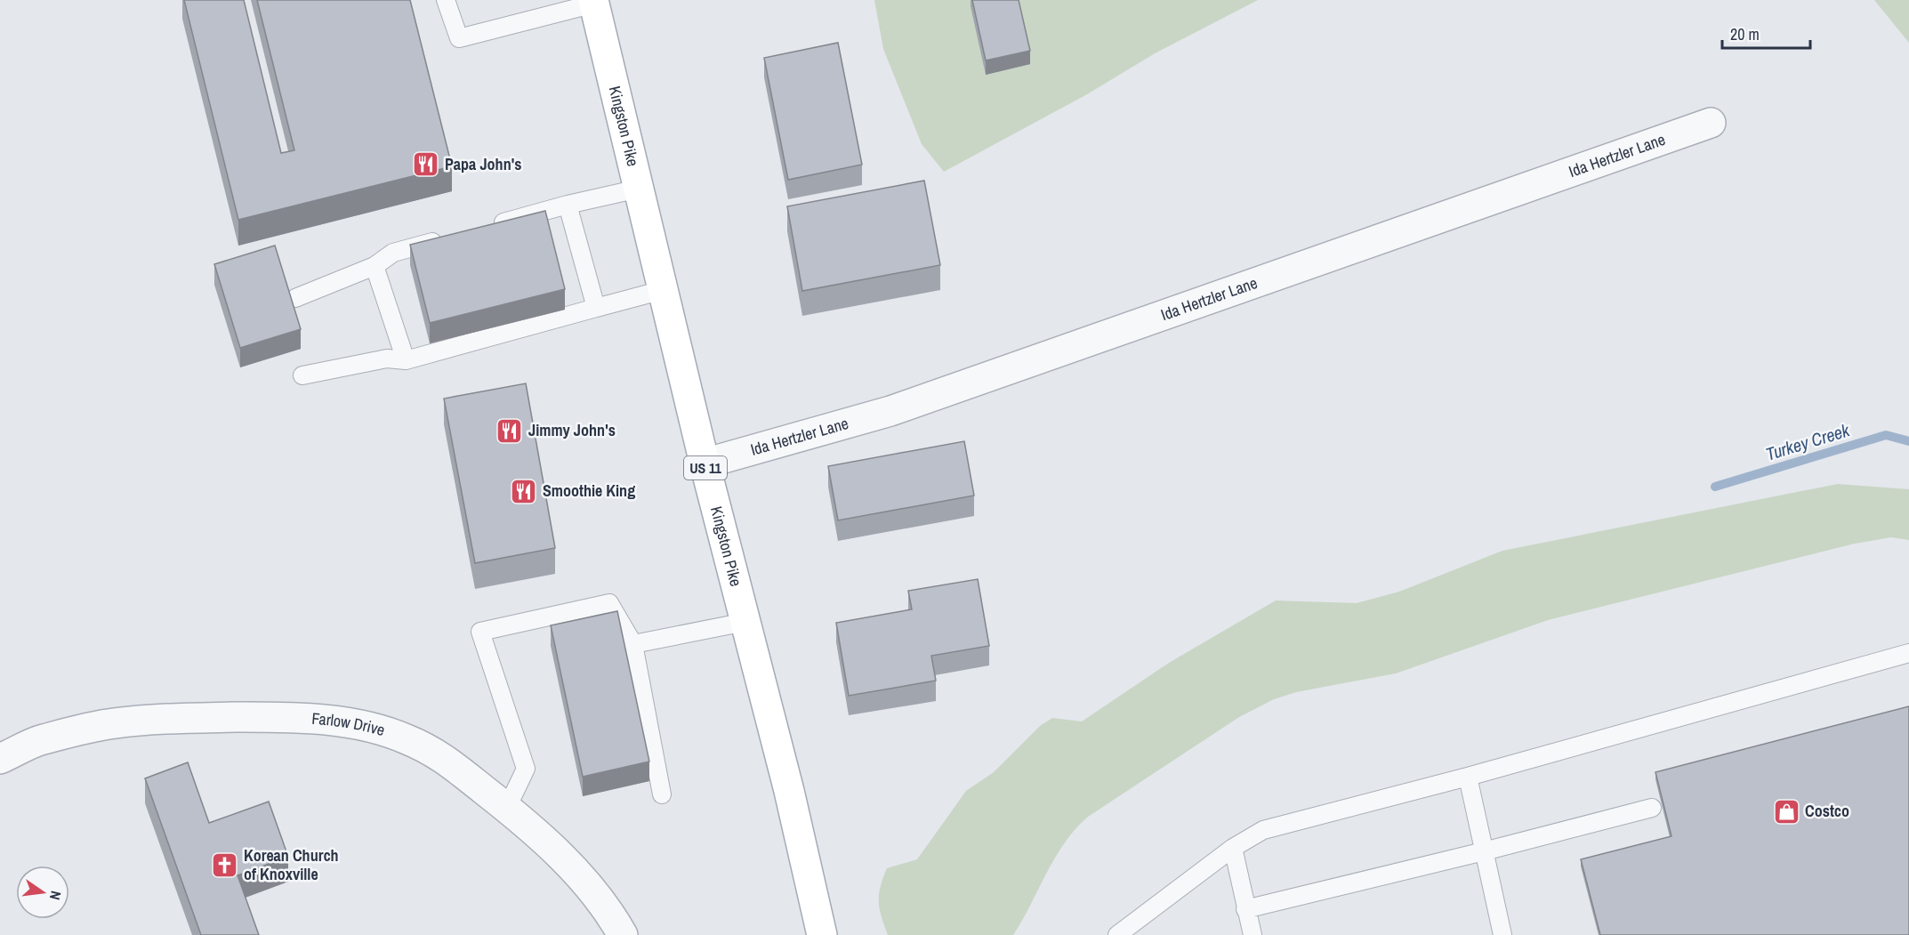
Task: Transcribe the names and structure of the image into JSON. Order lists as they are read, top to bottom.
{
  "streets": {
    "main road": ["Kingston Pike", "US 11"],
    "street": ["Ida Hertzler Lane", "Farlow Drive"]
  },
  "crossings": [
    ["Kingston Pike", "Ida Hertzler Lane"]
  ],
  "water": ["Turkey Creek"],
  "places": {
    "restaurant": ["Papa John's", "Jimmy John's", "Smoothie King"],
    "shop": ["Costco"],
    "church": ["Korean Church of Knoxville"]
  },
  "scale_bar": "20 m",
  "north": "right"
}
